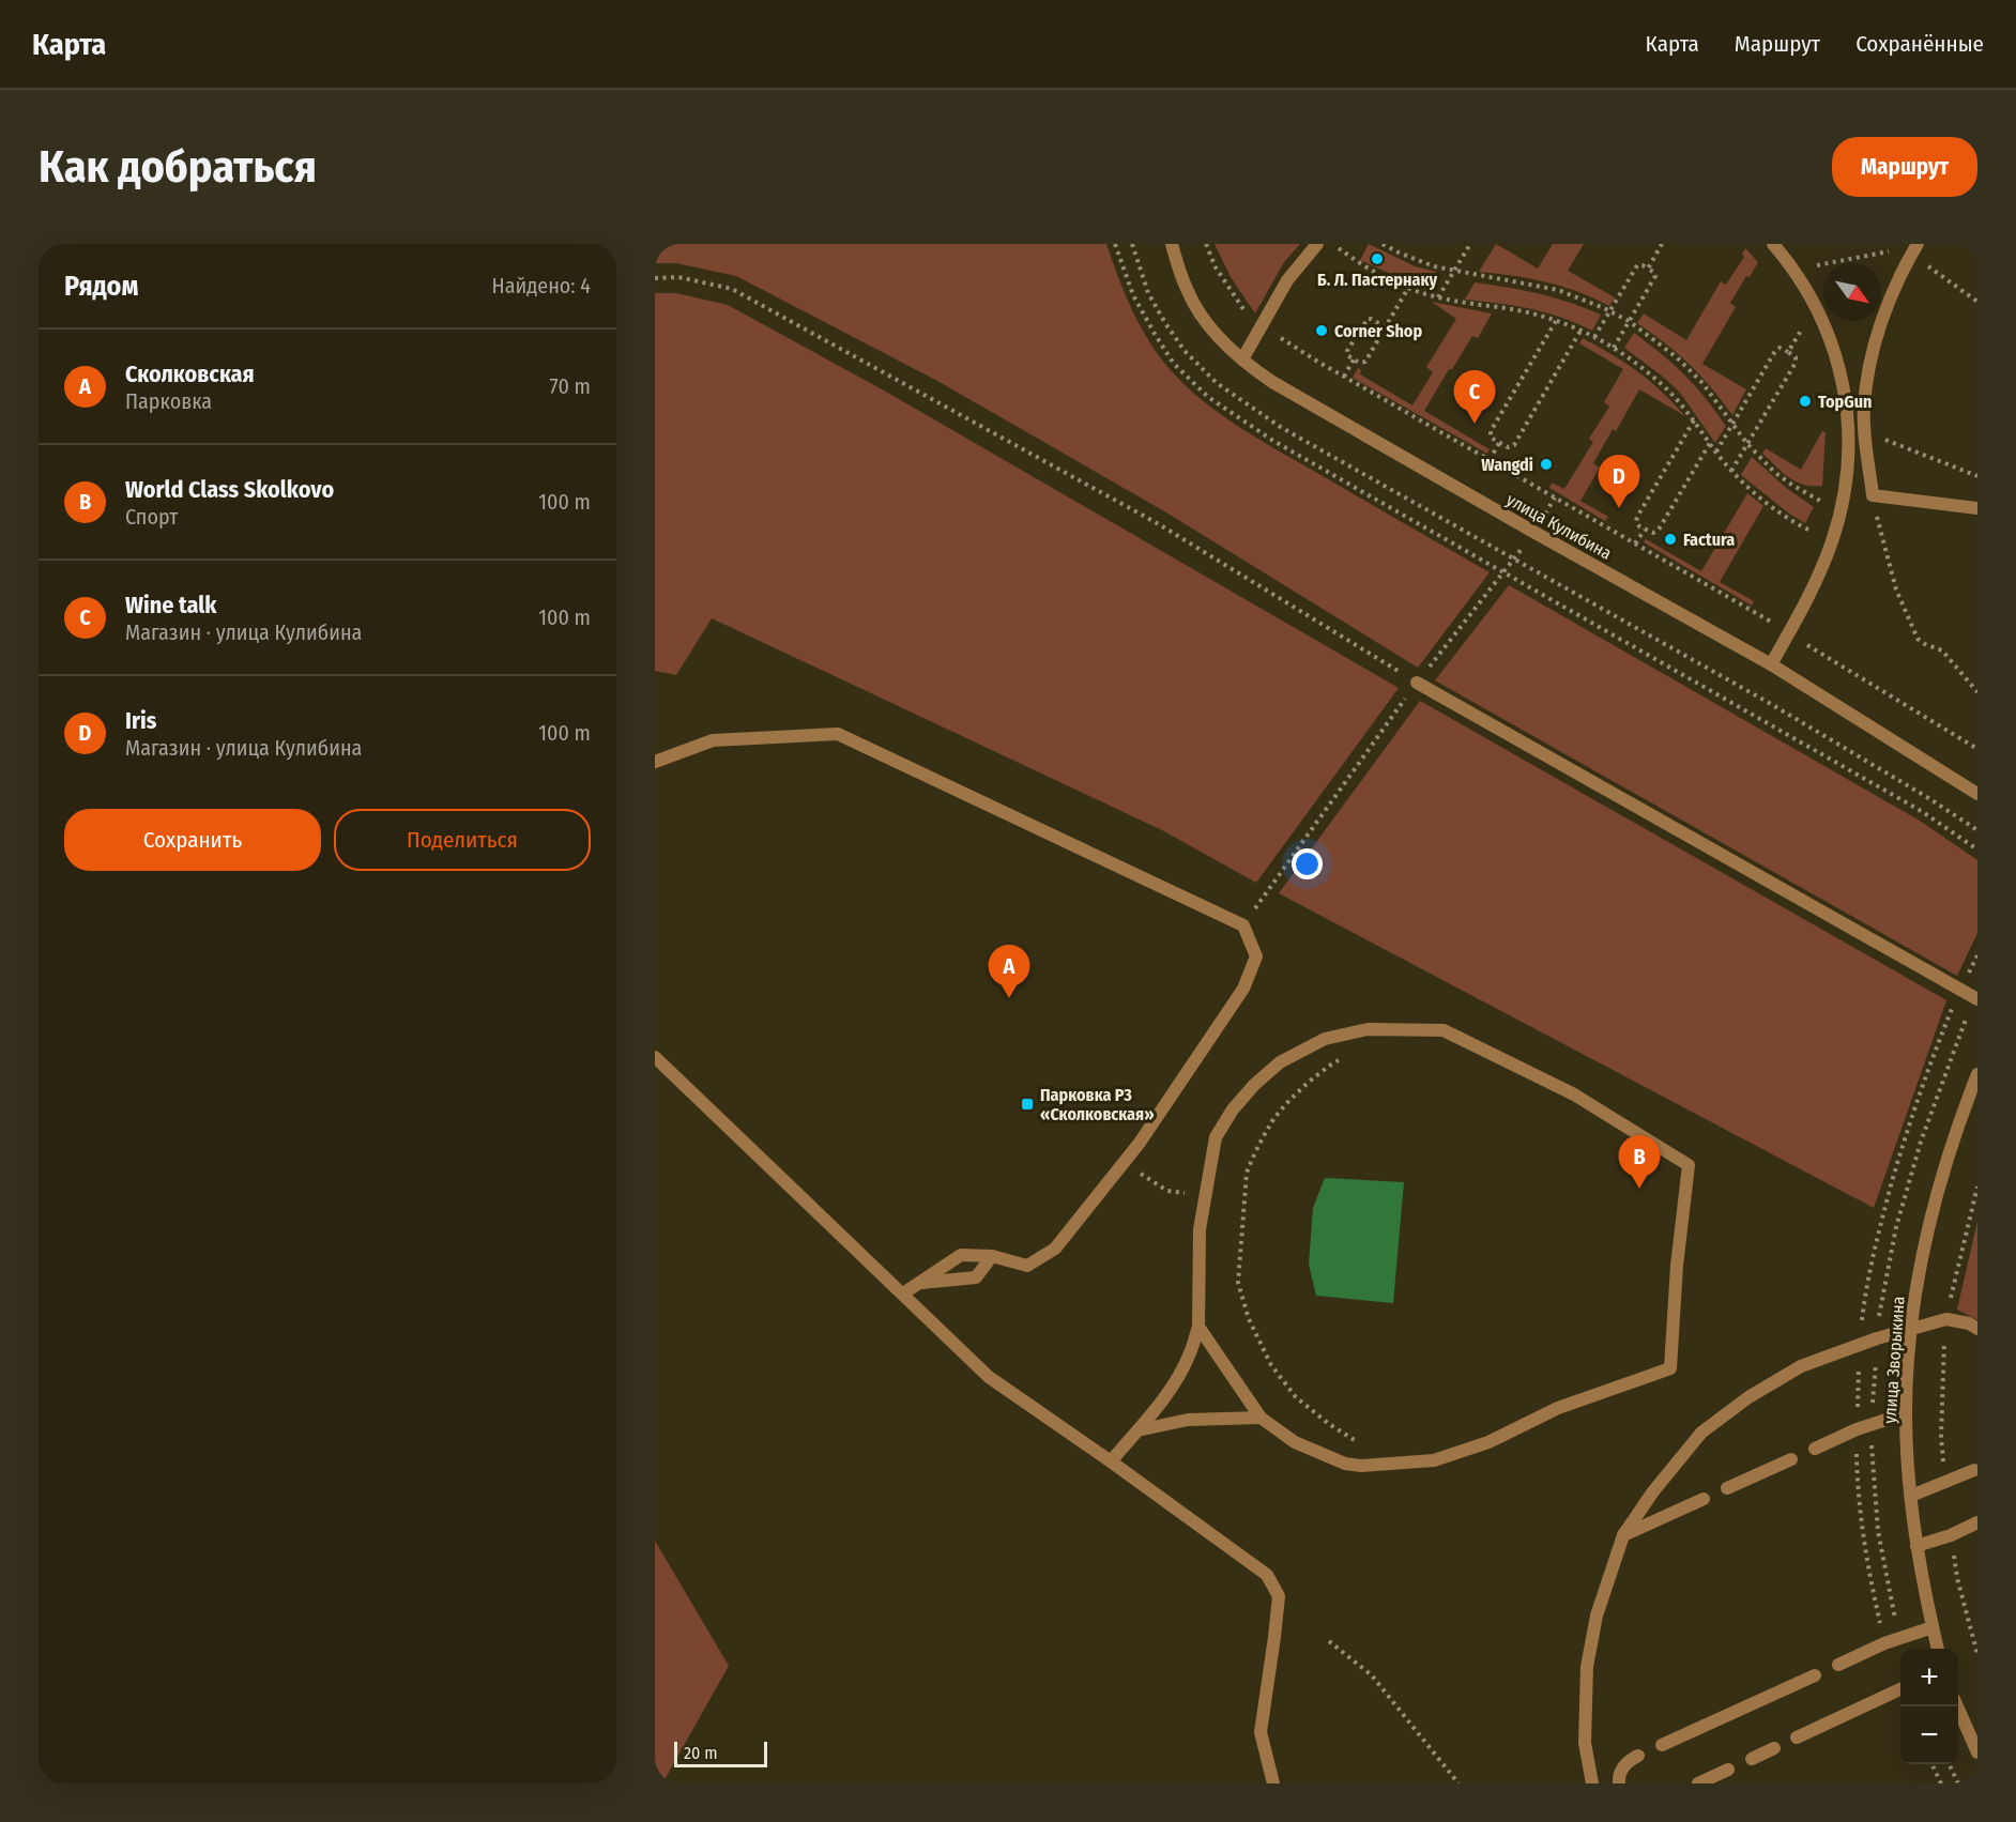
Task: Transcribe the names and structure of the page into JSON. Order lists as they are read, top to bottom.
{
  "streets": {
    "street": ["улица Кулибина", "улица Зворыкина"]
  },
  "places": {
    "other": [
      "Б. Л. Пастернаку",
      "Corner Shop",
      "TopGun",
      "Wangdi",
      "Factura"
    ],
    "transit": ["Парковка P3 «Сколковская»"]
  },
  "scale_bar": "20 m",
  "north": "bottom right",
  "page": {
    "header": "Карта",
    "nav": ["Карта", "Маршрут", "Сохранённые"],
    "buttons": [
      "Маршрут",
      ["Сохранить", "Поделиться"]
    ],
    "title": "Как добраться",
    "heading": ["Рядом", "Найдено: 4"],
    "list": [
      {
        "mark": "A",
        "name": "Сколковская",
        "note": "Парковка",
        "value": "70 m"
      },
      {
        "mark": "B",
        "name": "World Class Skolkovo",
        "note": "Спорт",
        "value": "100 m"
      },
      {
        "mark": "C",
        "name": "Wine talk",
        "note": "Магазин · улица Кулибина",
        "value": "100 m"
      },
      {
        "mark": "D",
        "name": "Iris",
        "note": "Магазин · улица Кулибина",
        "value": "100 m"
      }
    ],
    "pins": [
      "C",
      "D",
      "A",
      "B"
    ],
    "map_buttons": ["+", "−"],
    "scale": "20 m"
  }
}
